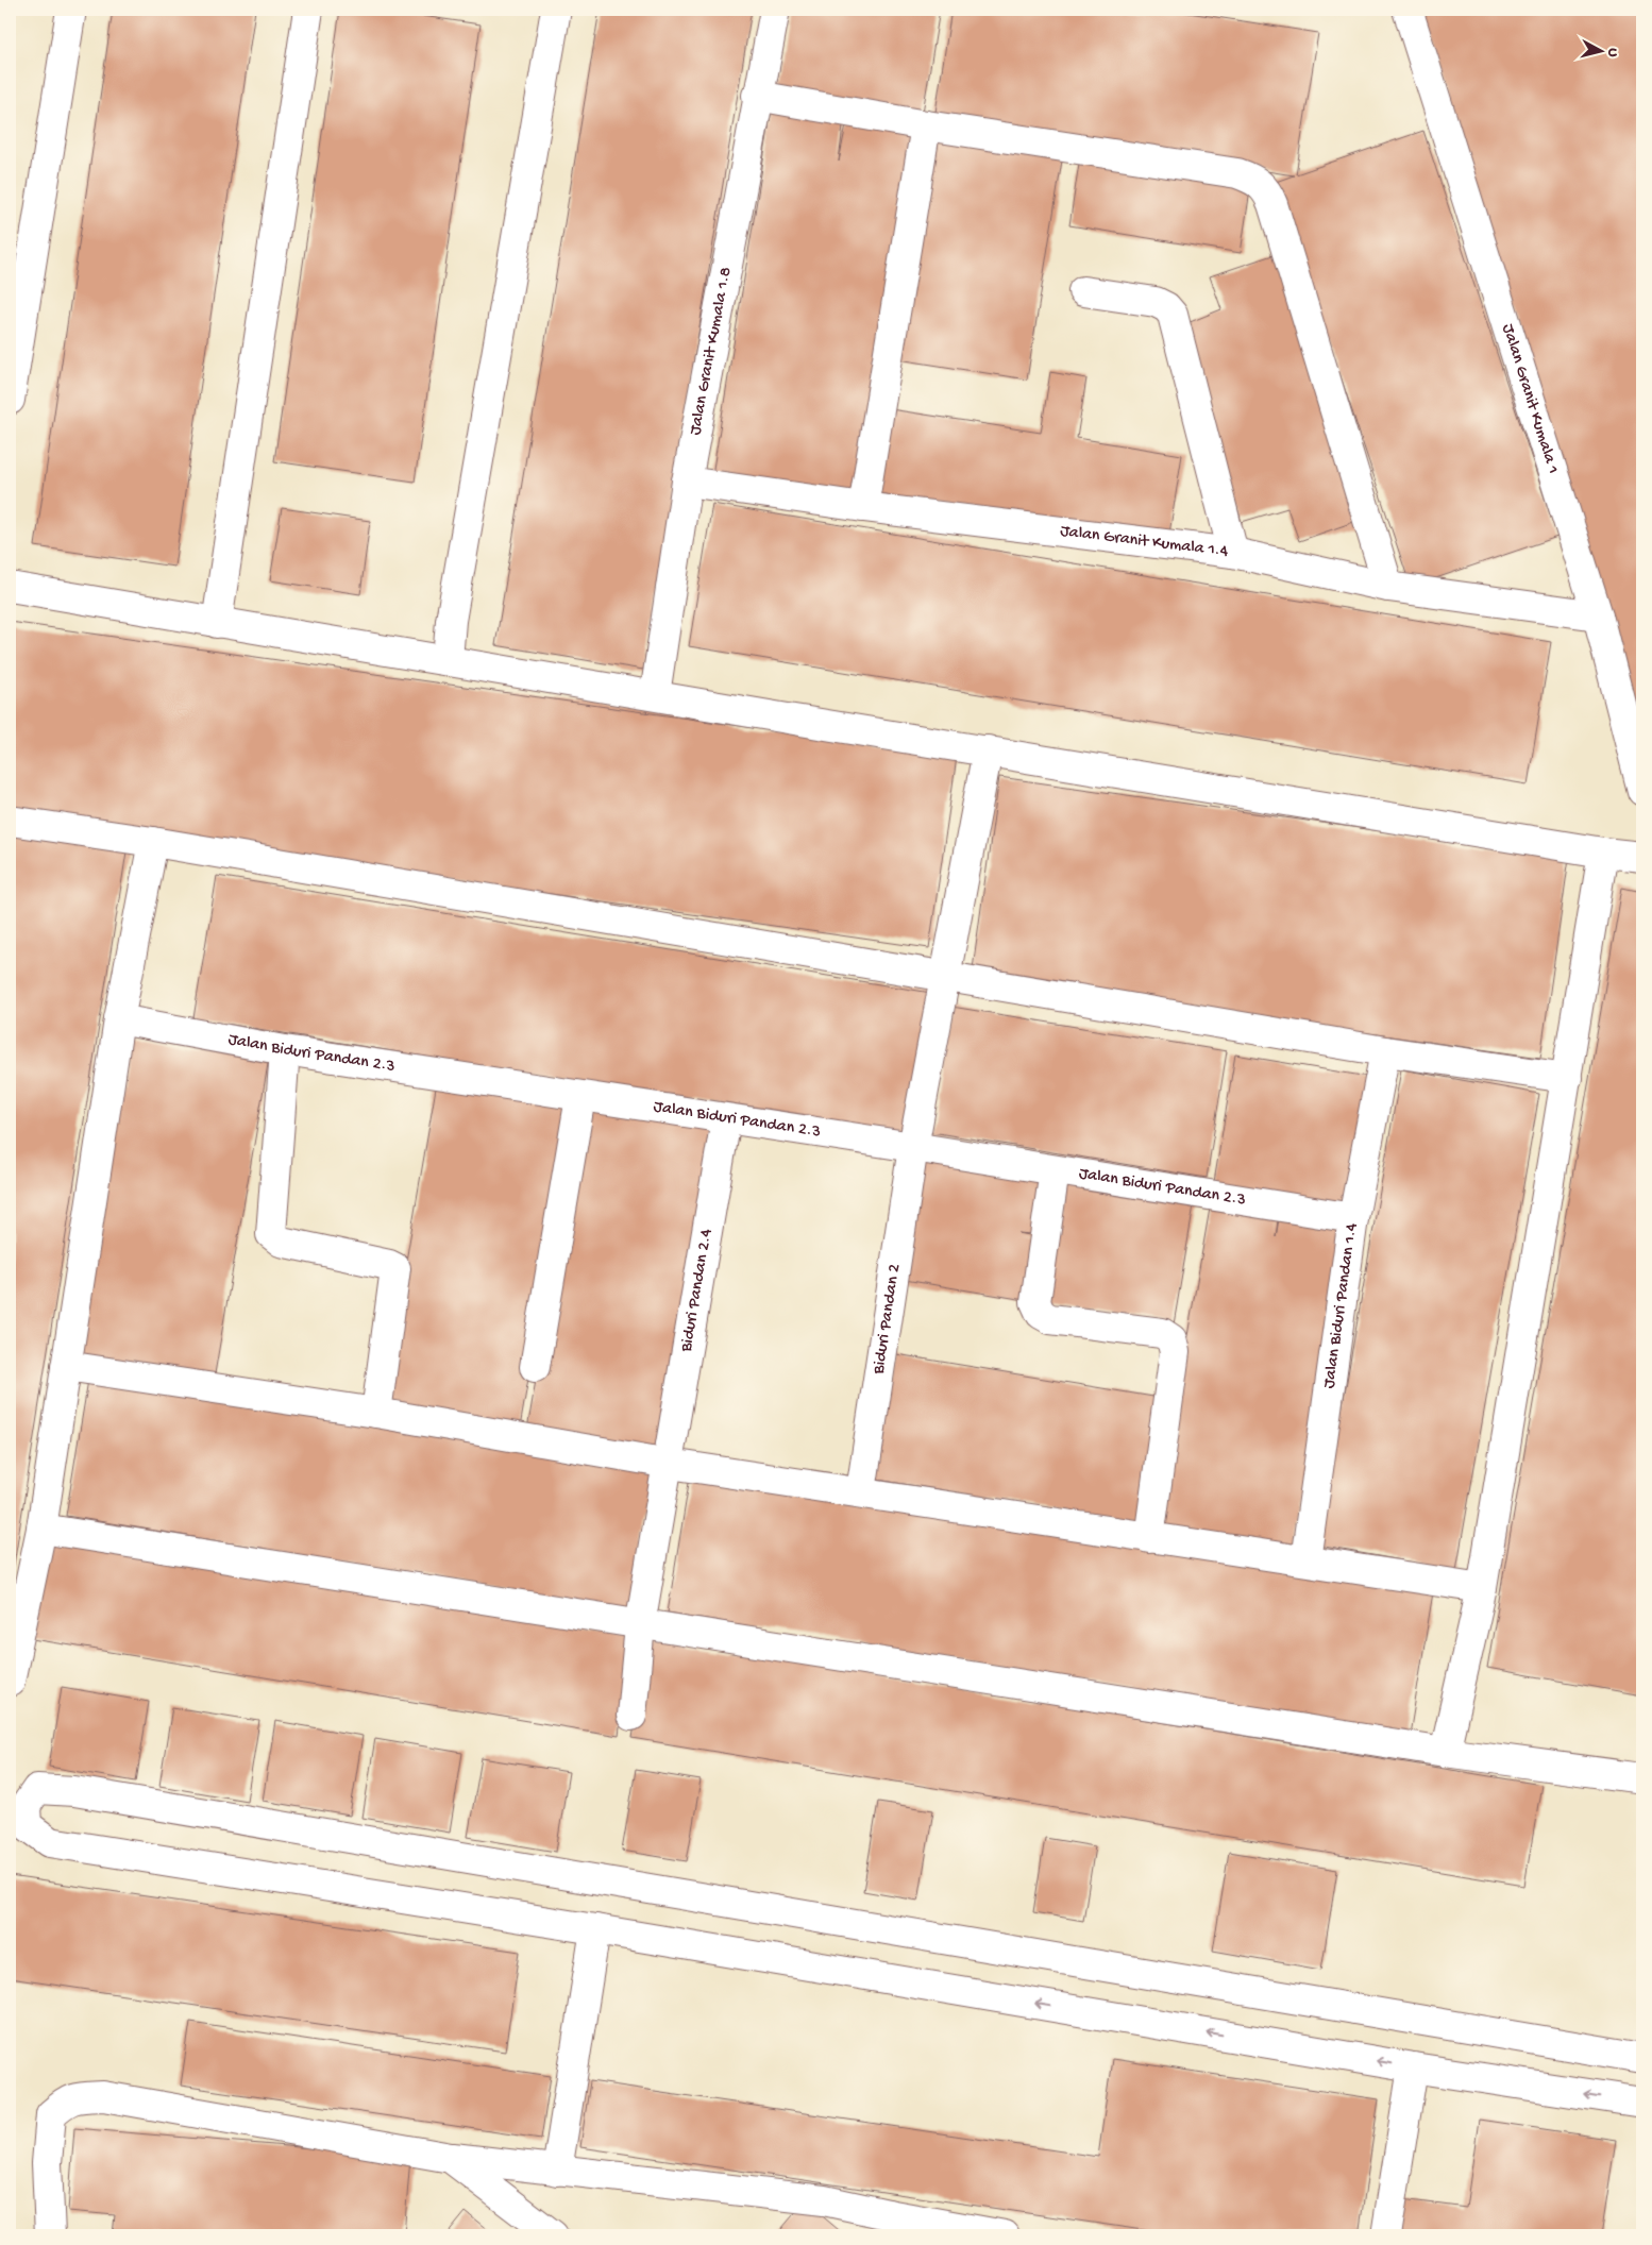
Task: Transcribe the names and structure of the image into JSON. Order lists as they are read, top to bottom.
{
  "streets": {
    "street": [
      "Jalan Granit Kumala 1.8",
      "Jalan Granit Kumala 1",
      "Jalan Granit Kumala 1.4",
      "Jalan Biduri Pandan 2.3",
      "Biduri Pandan 2.4",
      "Jalan Biduri Pandan 1.4",
      "Biduri Pandan 2"
    ]
  },
  "crossings": [
    ["Jalan Granit Kumala 1.8", "Jalan Granit Kumala 1.4"],
    ["Jalan Granit Kumala 1", "Jalan Granit Kumala 1.4"],
    ["Jalan Biduri Pandan 2.3", "Biduri Pandan 2.4"],
    ["Jalan Biduri Pandan 2.3", "Jalan Biduri Pandan 1.4"],
    ["Jalan Biduri Pandan 2.3", "Biduri Pandan 2"]
  ],
  "north": "right"
}
